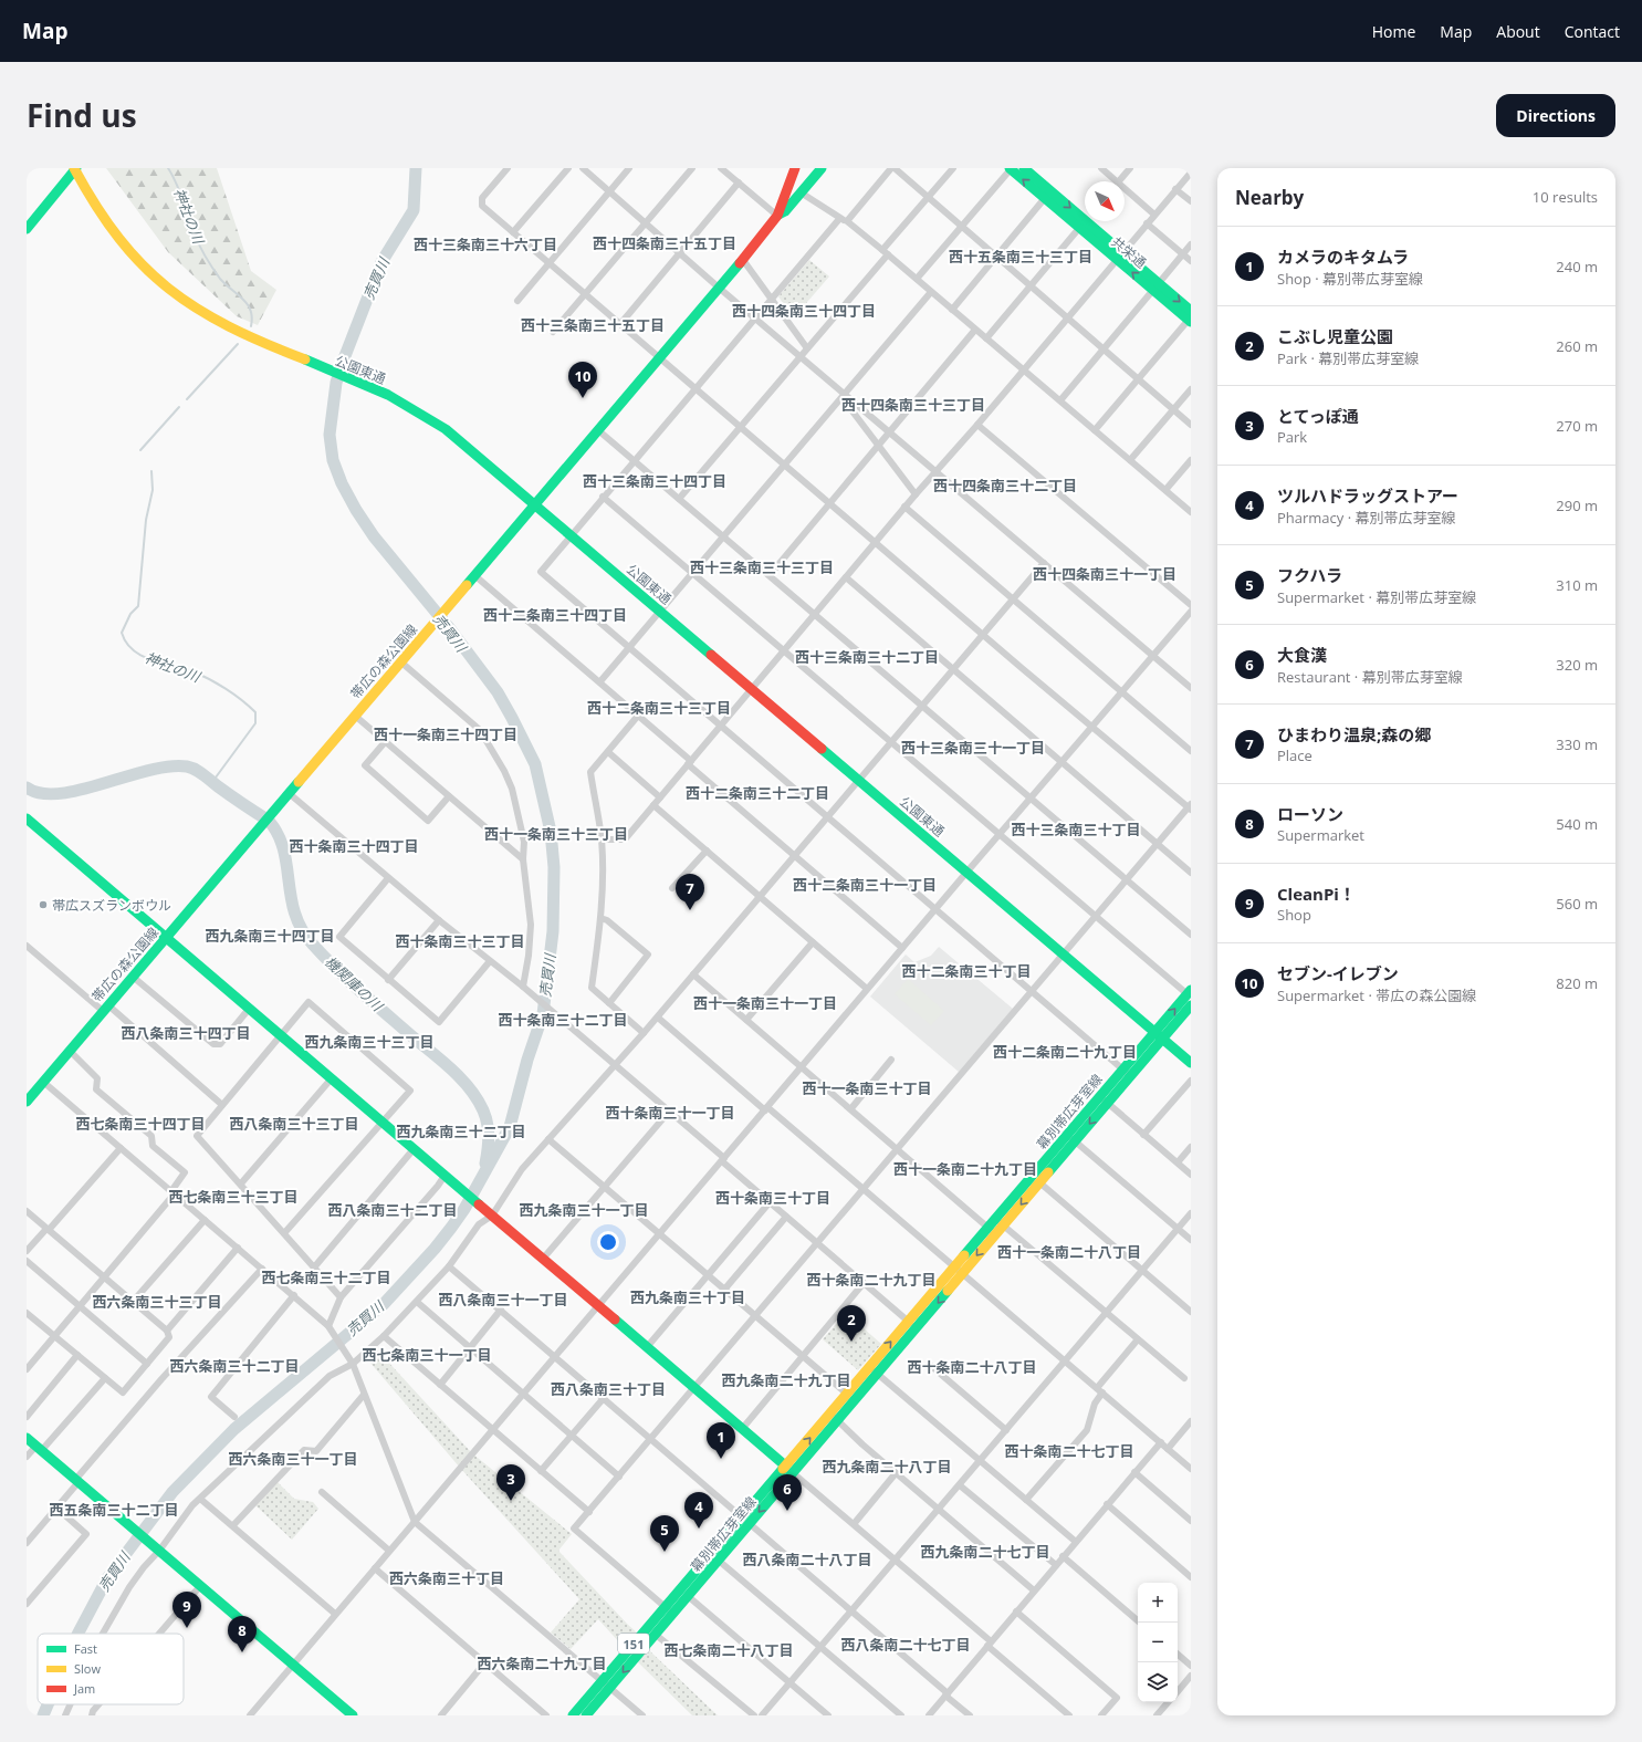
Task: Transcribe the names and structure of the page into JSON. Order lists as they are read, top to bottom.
{
  "streets": {
    "street": [
      "共栄通",
      "公園東通",
      "帯広の森公園線",
      "幕別帯広芽室線",
      "151"
    ]
  },
  "crossings": [
    ["公園東通", "帯広の森公園線"],
    ["公園東通", "幕別帯広芽室線"]
  ],
  "districts": [
    "西十四条南三十五丁目",
    "西十三条南三十六丁目",
    "西十五条南三十三丁目",
    "西十四条南三十四丁目",
    "西十三条南三十五丁目",
    "西十四条南三十三丁目",
    "西十三条南三十四丁目",
    "西十四条南三十二丁目",
    "西十三条南三十三丁目",
    "西十四条南三十一丁目",
    "西十二条南三十四丁目",
    "西十三条南三十二丁目",
    "西十二条南三十三丁目",
    "西十一条南三十四丁目",
    "西十三条南三十一丁目",
    "西十二条南三十二丁目",
    "西十三条南三十丁目",
    "西十一条南三十三丁目",
    "西十条南三十四丁目",
    "西十二条南三十一丁目",
    "西九条南三十四丁目",
    "西十条南三十三丁目",
    "西十二条南三十丁目",
    "西十一条南三十一丁目",
    "西十条南三十二丁目",
    "西八条南三十四丁目",
    "西九条南三十三丁目",
    "西十二条南二十九丁目",
    "西十一条南三十丁目",
    "西十条南三十一丁目",
    "西七条南三十四丁目",
    "西八条南三十三丁目",
    "西九条南三十二丁目",
    "西十一条南二十九丁目",
    "西七条南三十三丁目",
    "西十条南三十丁目",
    "西八条南三十二丁目",
    "西九条南三十一丁目",
    "西十一条南二十八丁目",
    "西七条南三十二丁目",
    "西十条南二十九丁目",
    "西九条南三十丁目",
    "西八条南三十一丁目",
    "西六条南三十三丁目",
    "西七条南三十一丁目",
    "西六条南三十二丁目",
    "西十条南二十八丁目",
    "西九条南二十九丁目",
    "西八条南三十丁目",
    "西十条南二十七丁目",
    "西六条南三十一丁目",
    "西九条南二十八丁目",
    "西五条南三十二丁目",
    "西九条南二十七丁目",
    "西八条南二十八丁目",
    "西六条南三十丁目",
    "西八条南二十七丁目",
    "西七条南二十八丁目",
    "西六条南二十九丁目"
  ],
  "water": ["神社の川", "売買川", "機関庫の川"],
  "places": ["帯広スズランボウル"],
  "legend": ["Fast", "Slow", "Jam"],
  "north": "bottom right",
  "page": {
    "header": "Map",
    "nav": [
      "Home",
      "Map",
      "About",
      "Contact"
    ],
    "title": "Find us",
    "buttons": "Directions",
    "heading": ["Nearby", "10 results"],
    "list": [
      {
        "mark": "1",
        "name": "カメラのキタムラ",
        "note": "Shop · 幕別帯広芽室線",
        "value": "240 m"
      },
      {
        "mark": "2",
        "name": "こぶし児童公園",
        "note": "Park · 幕別帯広芽室線",
        "value": "260 m"
      },
      {
        "mark": "3",
        "name": "とてっぽ通",
        "note": "Park",
        "value": "270 m"
      },
      {
        "mark": "4",
        "name": "ツルハドラッグストアー",
        "note": "Pharmacy · 幕別帯広芽室線",
        "value": "290 m"
      },
      {
        "mark": "5",
        "name": "フクハラ",
        "note": "Supermarket · 幕別帯広芽室線",
        "value": "310 m"
      },
      {
        "mark": "6",
        "name": "大食漢",
        "note": "Restaurant · 幕別帯広芽室線",
        "value": "320 m"
      },
      {
        "mark": "7",
        "name": "ひまわり温泉;森の郷",
        "note": "Place",
        "value": "330 m"
      },
      {
        "mark": "8",
        "name": "ローソン",
        "note": "Supermarket",
        "value": "540 m"
      },
      {
        "mark": "9",
        "name": "CleanPi！",
        "note": "Shop",
        "value": "560 m"
      },
      {
        "mark": "10",
        "name": "セブン-イレブン",
        "note": "Supermarket · 帯広の森公園線",
        "value": "820 m"
      }
    ],
    "pins": [
      "10",
      "7",
      "2",
      "1",
      "3",
      "6",
      "4",
      "5",
      "9",
      "8"
    ],
    "map_buttons": ["+", "−"]
  }
}
